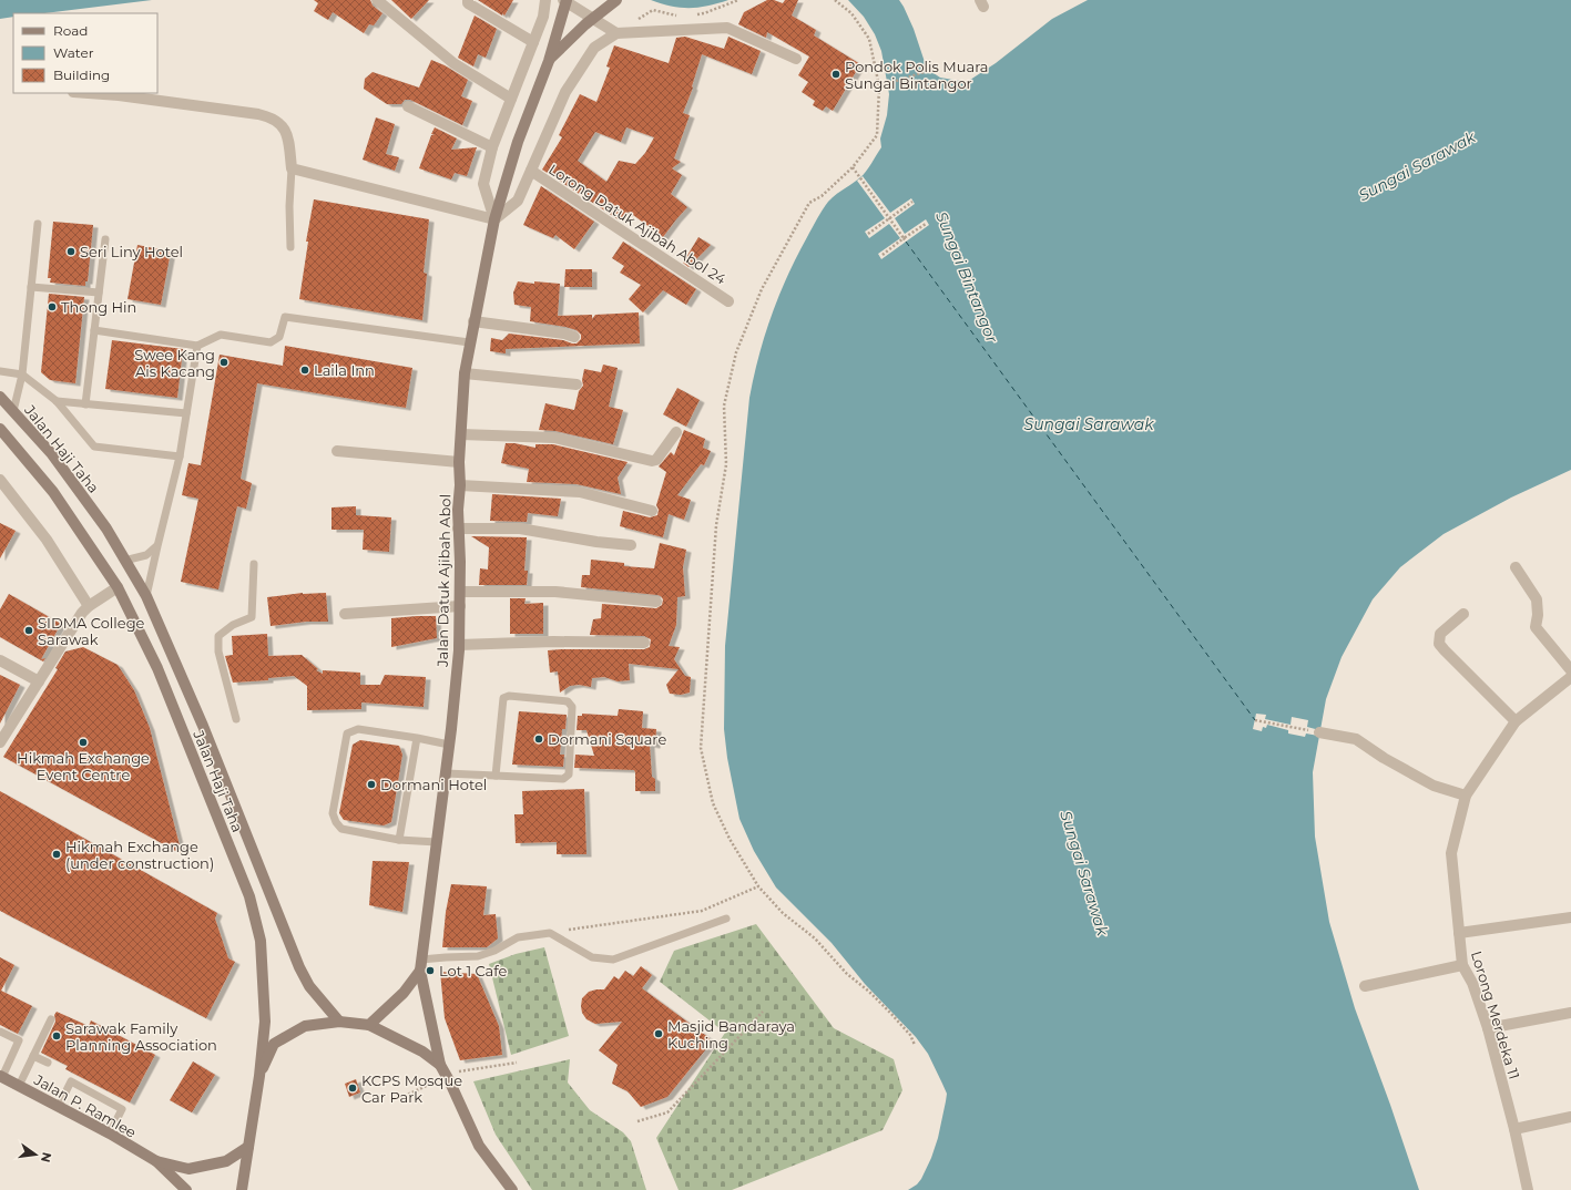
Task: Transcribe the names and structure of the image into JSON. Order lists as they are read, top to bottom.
{
  "streets": {
    "main road": ["Jalan Haji Taha", "Jalan Datuk Ajibah Abol", "Jalan P. Ramlee"],
    "street": ["Lorong Datuk Ajibah Abol 24", "Lorong Merdeka 11"]
  },
  "crossings": [
    ["Jalan Haji Taha", "Jalan P. Ramlee"]
  ],
  "water": ["Sungai Sarawak", "Sungai Bintangor"],
  "places": [
    "Pondok Polis Muara Sungai Bintangor",
    "Seri Liny Hotel",
    "Thong Hin",
    "Swee Kang Ais Kacang",
    "Laila Inn",
    "SIDMA College Sarawak",
    "Dormani Square",
    "Hikmah Exchange Event Centre",
    "Dormani Hotel",
    "Hikmah Exchange (under construction)",
    "Lot 1 Cafe",
    "Masjid Bandaraya Kuching",
    "Sarawak Family Planning Association",
    "KCPS Mosque Car Park"
  ],
  "legend": ["Road", "Water", "Building"],
  "north": "right"
}
